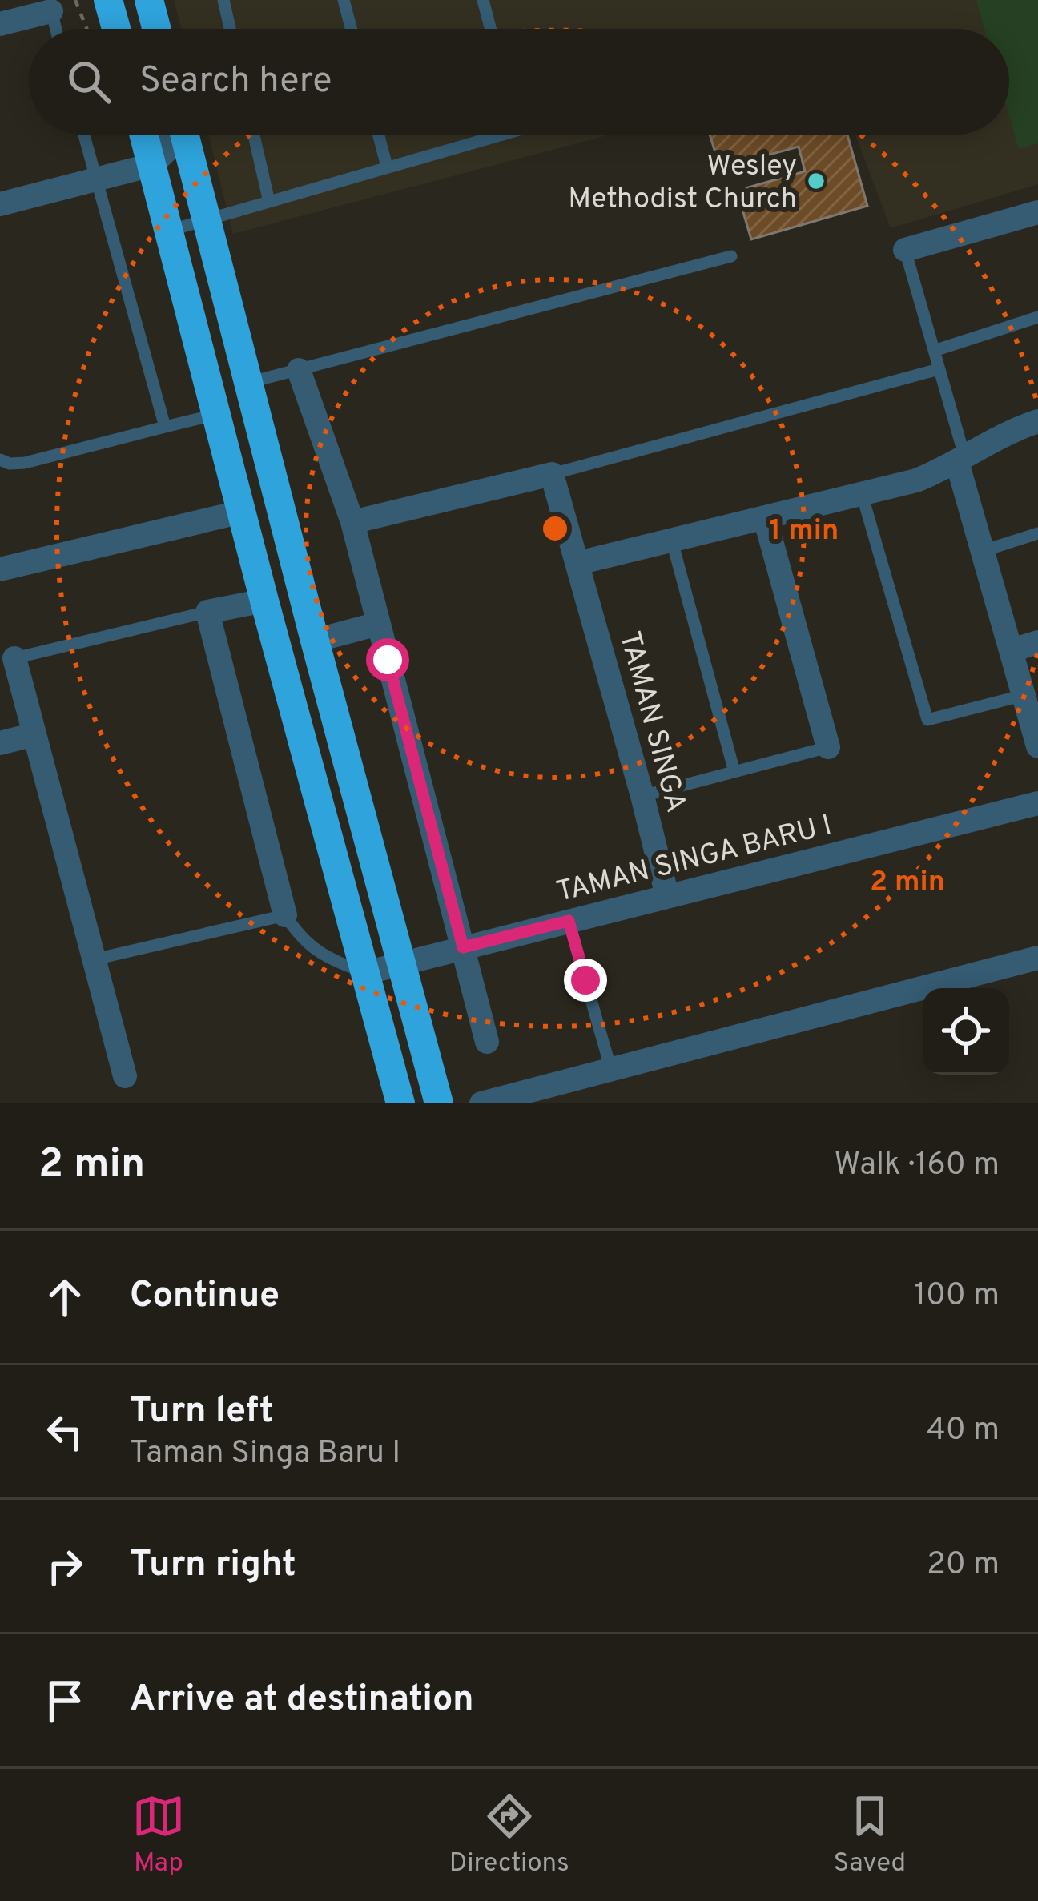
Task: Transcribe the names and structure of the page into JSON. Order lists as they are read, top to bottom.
{
  "streets": {
    "street": ["TAMAN SINGA", "TAMAN SINGA BARU I"]
  },
  "crossings": [
    ["TAMAN SINGA", "TAMAN SINGA BARU I"]
  ],
  "places": ["Wesley Methodist Church"],
  "page": {
    "search": "Search here",
    "heading": ["2 min", "Walk · 160 m"],
    "list": [
      ["Continue", "100 m"],
      ["Turn left", "Taman Singa Baru I", "40 m"],
      ["Turn right", "20 m"],
      "Arrive at destination"
    ],
    "nav": ["Map", "Directions", "Saved"]
  },
  "rings": ["1 min", "2 min"]
}
